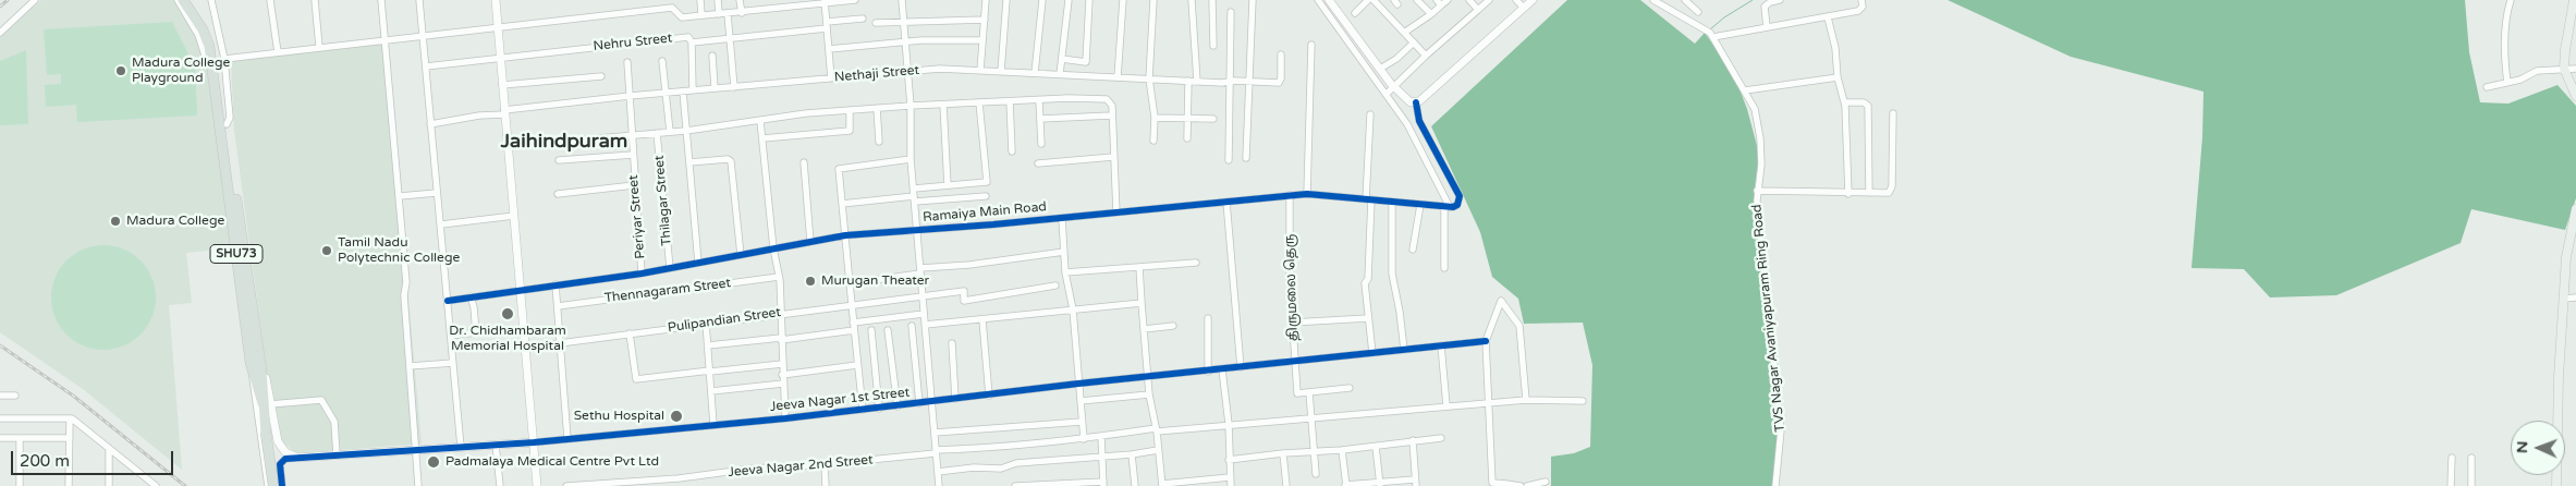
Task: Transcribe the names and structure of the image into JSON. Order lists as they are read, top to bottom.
{
  "streets": {
    "main road": ["SHU73"],
    "street": [
      "Nehru Street",
      "Nethaji Street",
      "Thilagar Street",
      "Ramaiya Main Road",
      "Periyar Street",
      "திருமலை தெரு",
      "Thennagaram Street",
      "TVS Nagar Avaniyapuram Ring Road",
      "Pulipandian Street",
      "Jeeva Nagar 1st Street",
      "Jeeva Nagar 2nd Street"
    ]
  },
  "crossings": [
    ["Nethaji Street", "Periyar Street"],
    ["Thilagar Street", "Ramaiya Main Road"],
    ["Ramaiya Main Road", "Periyar Street"],
    ["Ramaiya Main Road", "திருமலை தெரு"],
    ["திருமலை தெரு", "Jeeva Nagar 1st Street"]
  ],
  "districts": ["Jaihindpuram"],
  "places": [
    "Madura College Playground",
    "Madura College",
    "Tamil Nadu Polytechnic College",
    "Murugan Theater",
    "Dr. Chidhambaram Memorial Hospital",
    "Sethu Hospital",
    "Padmalaya Medical Centre Pvt Ltd"
  ],
  "scale_bar": "200 m",
  "north": "left"
}
